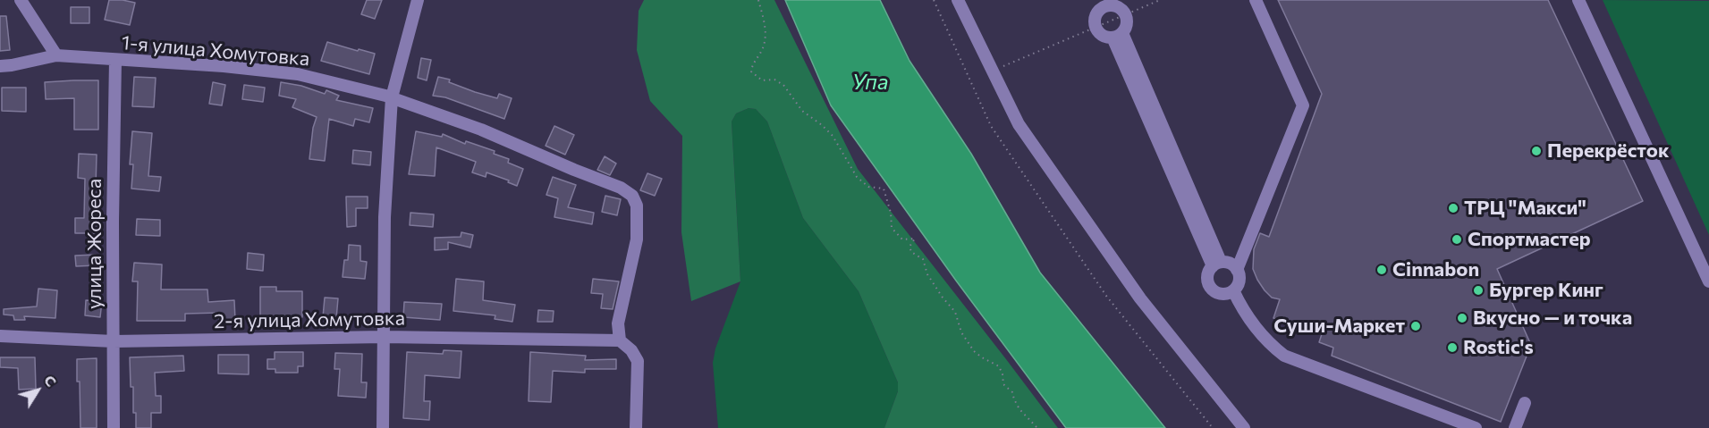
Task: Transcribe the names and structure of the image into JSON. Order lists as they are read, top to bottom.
{
  "streets": {
    "street": ["1-я улица Хомутовка", "улица Жореса", "2-я улица Хомутовка"]
  },
  "crossings": [
    ["1-я улица Хомутовка", "улица Жореса"],
    ["1-я улица Хомутовка", "2-я улица Хомутовка"],
    ["улица Жореса", "2-я улица Хомутовка"]
  ],
  "water": ["Упа"],
  "places": [
    "Перекрёсток",
    "ТРЦ \"Макси\"",
    "Спортмастер",
    "Cinnabon",
    "Бургер Кинг",
    "Вкусно — и точка",
    "Суши-Маркет",
    "Rostic's"
  ],
  "north": "top right"
}
